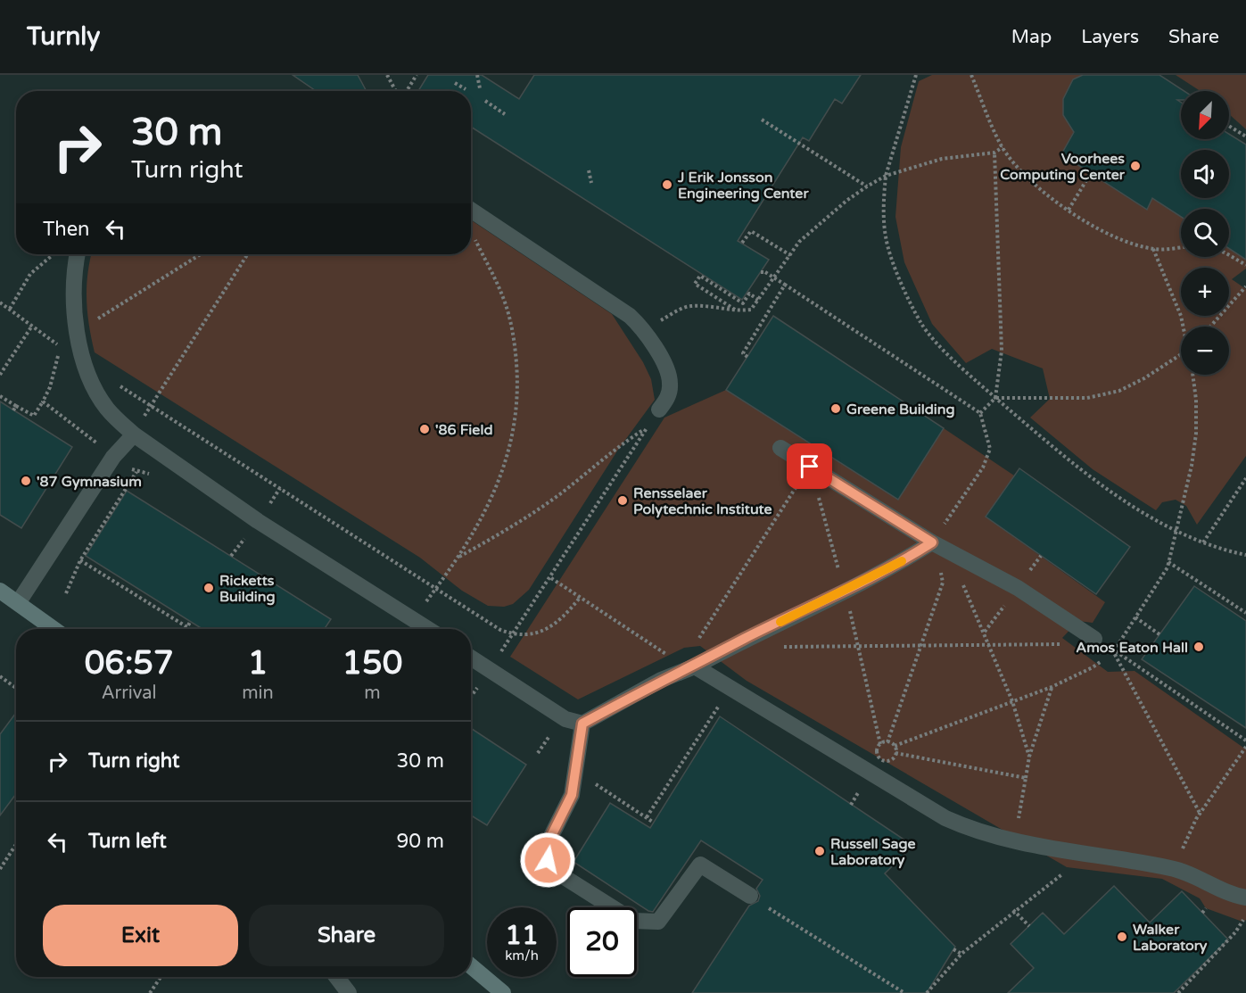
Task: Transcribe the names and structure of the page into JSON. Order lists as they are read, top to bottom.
{
  "places": [
    "Voorhees Computing Center",
    "J Erik Jonsson Engineering Center",
    "Greene Building",
    "'86 Field",
    "'87 Gymnasium",
    "Rensselaer Polytechnic Institute",
    "Ricketts Building",
    "Amos Eaton Hall",
    "Russell Sage Laboratory",
    "Walker Laboratory"
  ],
  "north": "bottom left",
  "page": {
    "header": "Turnly",
    "nav": ["Map", "Layers", "Share"],
    "map_buttons": ["+", "−"],
    "turn": ["30 m", "Turn right"],
    "then": "Then",
    "eta": [
      "06:57",
      "Arrival",
      "1",
      "min",
      "150",
      "m"
    ],
    "list": [
      {
        "name": "Turn right",
        "value": "30 m"
      },
      {
        "name": "Turn left",
        "value": "90 m"
      }
    ],
    "buttons": ["Exit", "Share"],
    "speed": "11 km/h",
    "limit": "20"
  }
}
